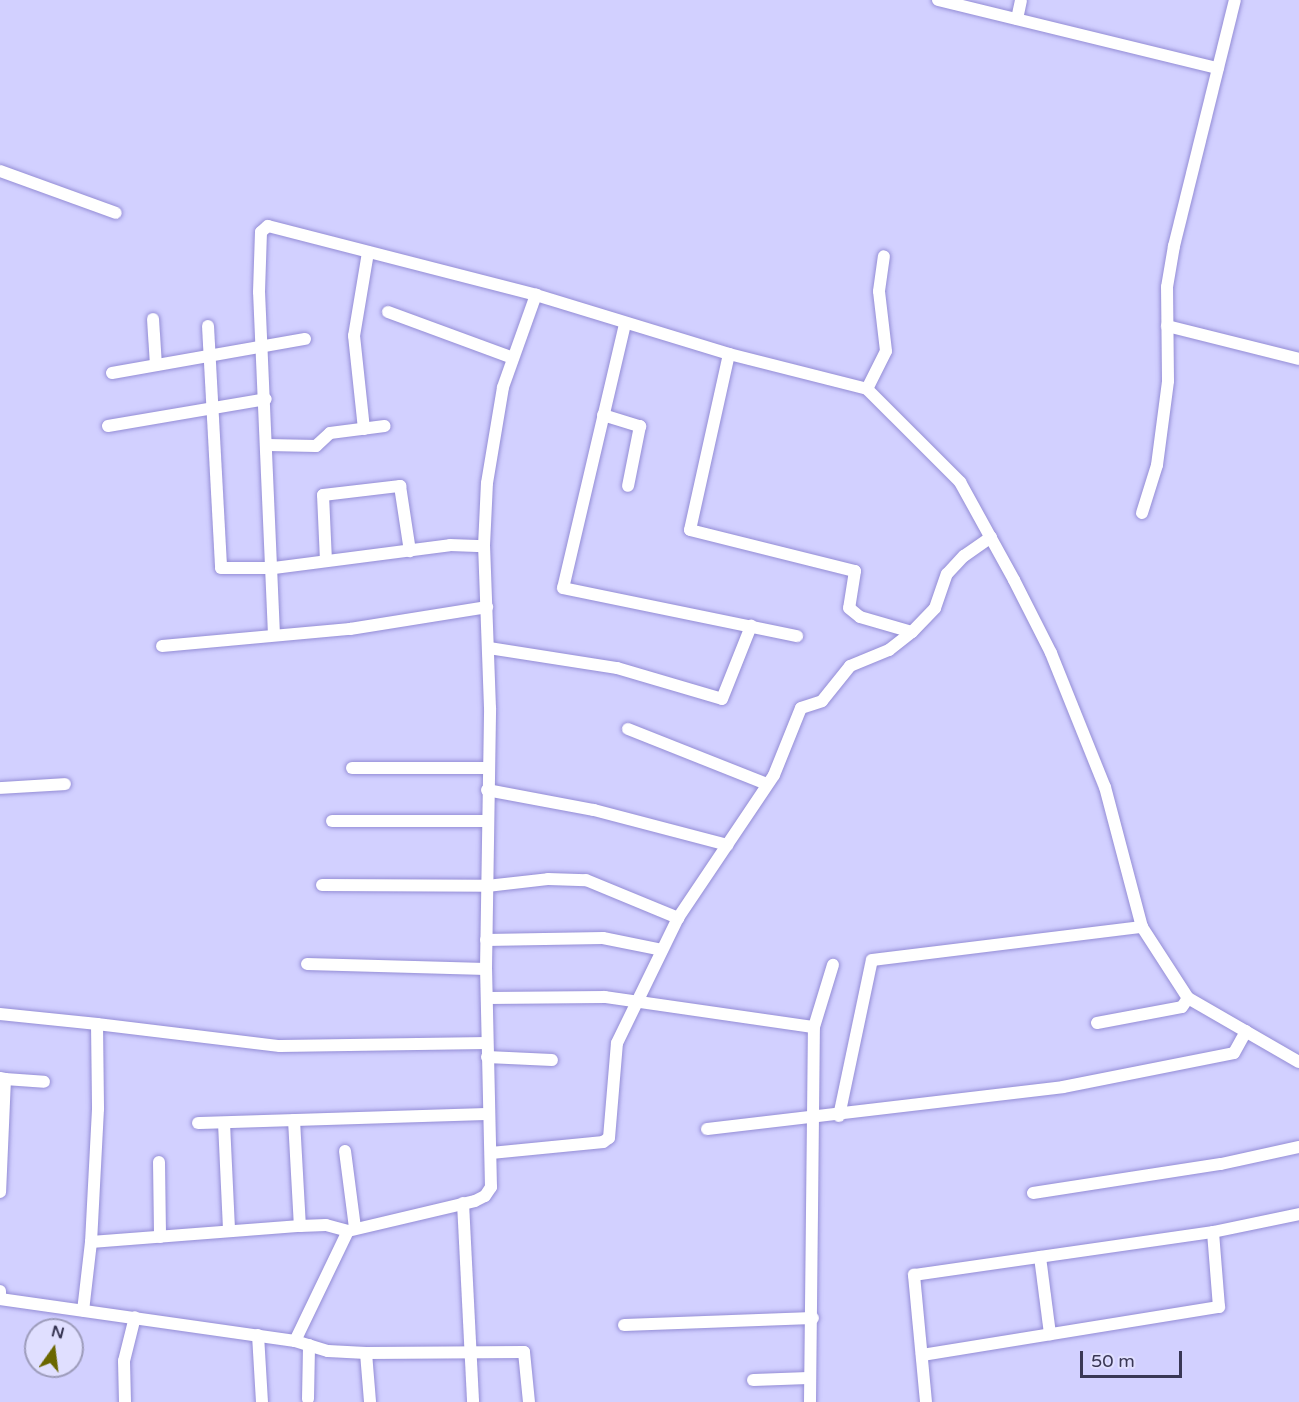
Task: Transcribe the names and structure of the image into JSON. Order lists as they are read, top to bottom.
{
  "scale_bar": "50 m",
  "north": "top"
}
